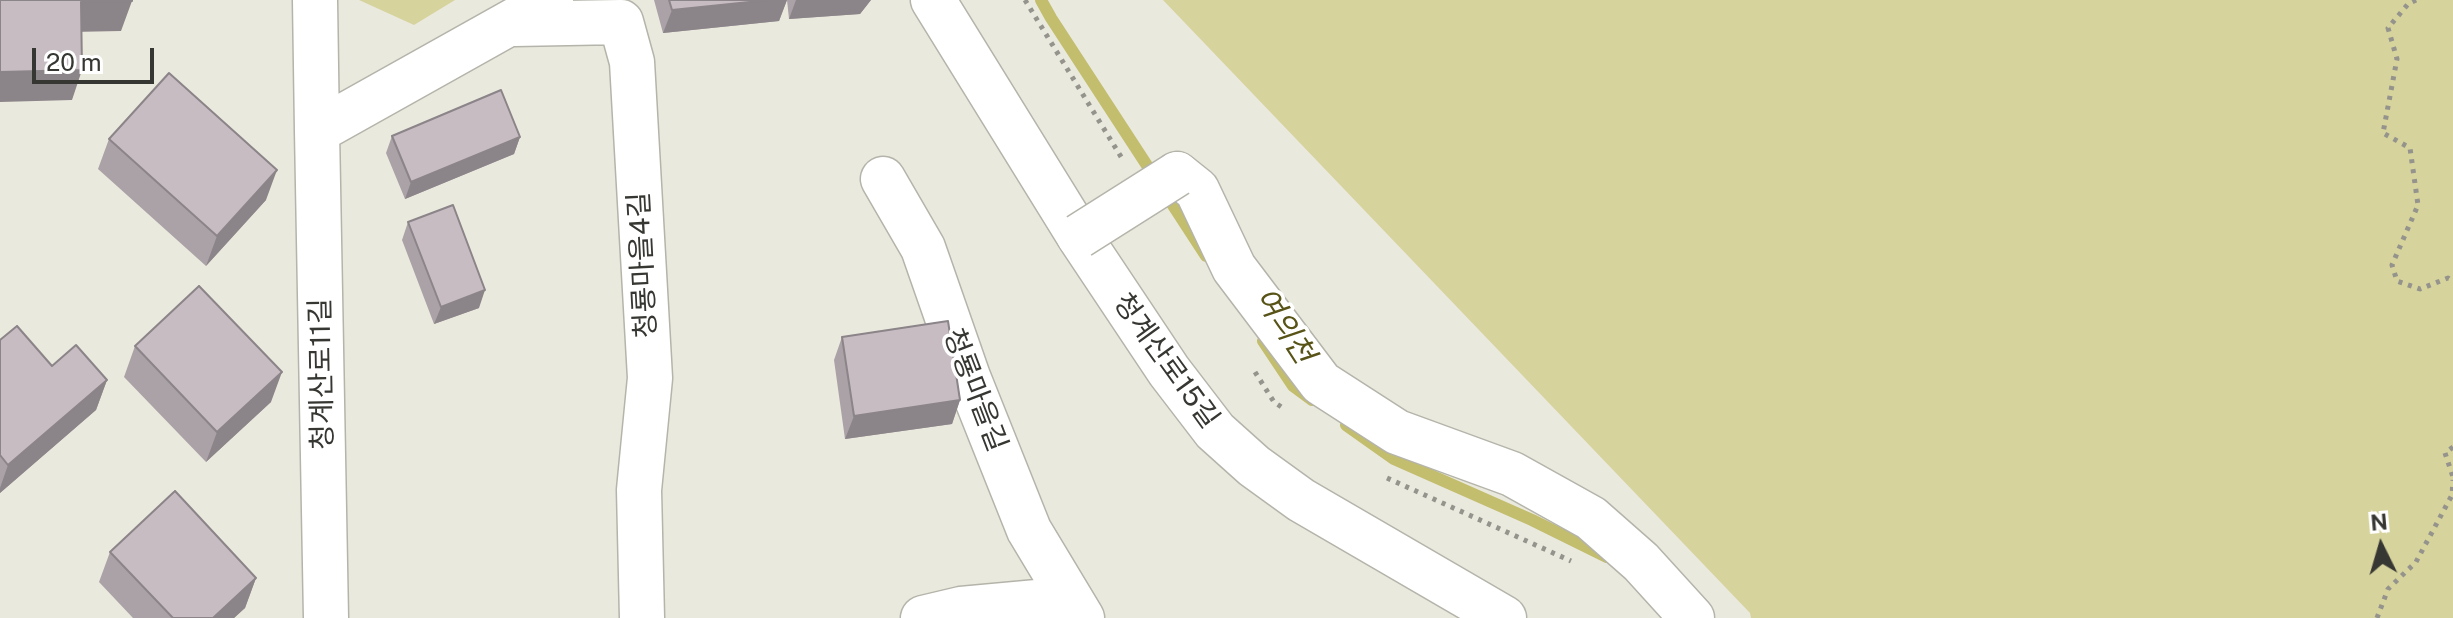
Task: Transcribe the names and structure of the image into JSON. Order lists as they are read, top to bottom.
{
  "streets": {
    "street": [
      "청룡마을4길",
      "청계산로15길",
      "청계산로11길",
      "청룡마을길"
    ]
  },
  "water": ["여의천"],
  "scale_bar": "20 m",
  "north": "top"
}
